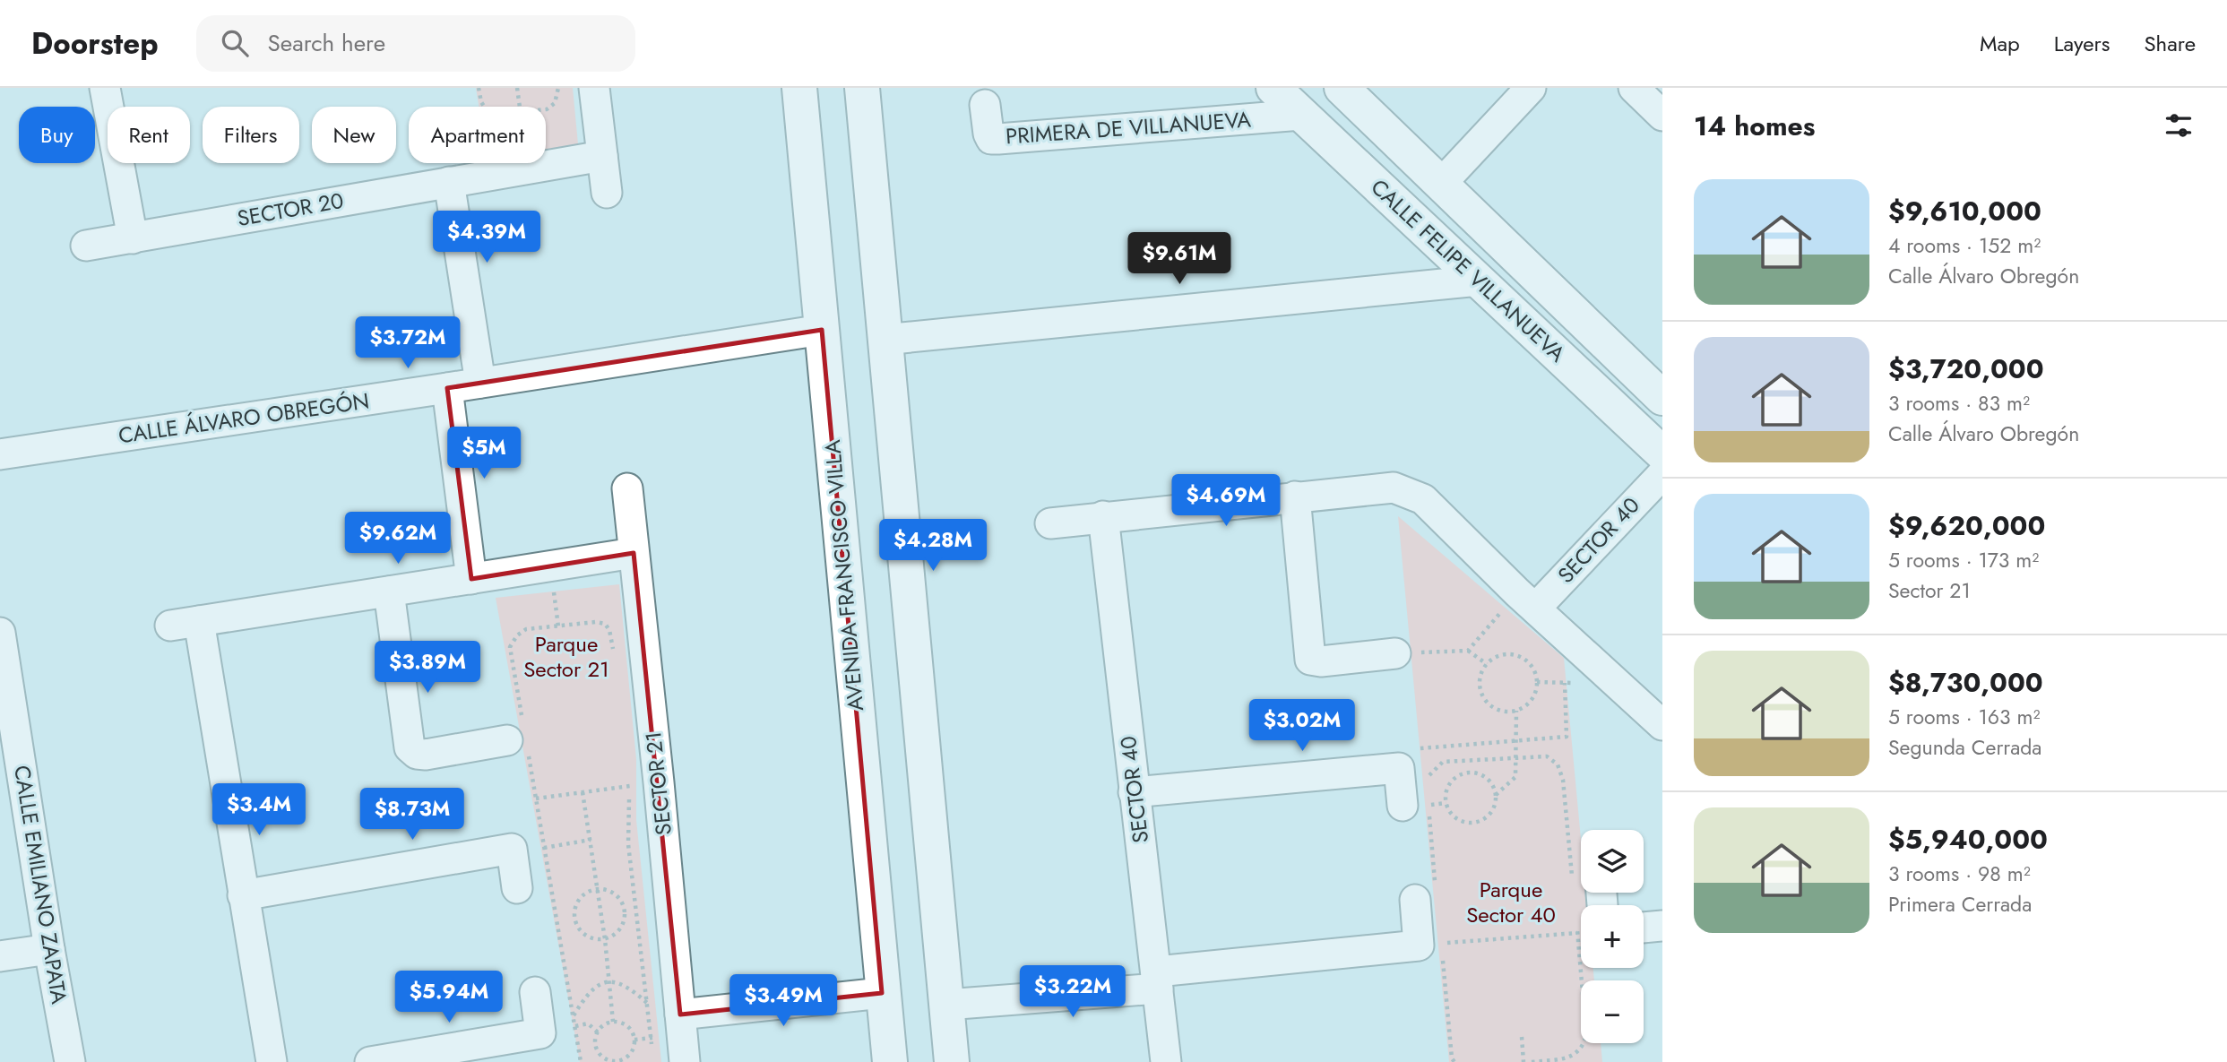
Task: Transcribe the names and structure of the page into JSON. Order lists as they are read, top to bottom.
{
  "streets": {
    "street": [
      "PRIMERA DE VILLANUEVA",
      "SECTOR 20",
      "CALLE FELIPE VILLANUEVA",
      "CALLE ÁLVARO OBREGÓN",
      "SECTOR 40",
      "AVENIDA FRANCISCO VILLA",
      "SECTOR 21",
      "CALLE EMILIANO ZAPATA"
    ]
  },
  "crossings": [
    ["PRIMERA DE VILLANUEVA", "CALLE FELIPE VILLANUEVA"],
    ["CALLE ÁLVARO OBREGÓN", "AVENIDA FRANCISCO VILLA"]
  ],
  "parks": ["Parque Sector 21", "Parque Sector 40"],
  "page": {
    "header": "Doorstep",
    "search": "Search here",
    "nav": ["Map", "Layers", "Share"],
    "heading": "14 homes",
    "chip": [
      "Buy",
      "Rent",
      "Filters",
      "New",
      "Apartment"
    ],
    "list": [
      {
        "name": "$9,610,000",
        "note": "4 rooms · 152 m² · Calle Álvaro Obregón"
      },
      {
        "name": "$3,720,000",
        "note": "3 rooms · 83 m² · Calle Álvaro Obregón"
      },
      {
        "name": "$9,620,000",
        "note": "5 rooms · 173 m² · Sector 21"
      },
      {
        "name": "$8,730,000",
        "note": "5 rooms · 163 m² · Segunda Cerrada"
      },
      {
        "name": "$5,940,000",
        "note": "3 rooms · 98 m² · Primera Cerrada"
      }
    ],
    "price": [
      "$4.39M",
      "$9.61M",
      "$3.72M",
      "$5M",
      "$4.69M",
      "$9.62M",
      "$4.28M",
      "$3.89M",
      "$3.02M",
      "$3.4M",
      "$8.73M",
      "$3.22M",
      "$5.94M",
      "$3.49M"
    ],
    "map_buttons": ["+", "−"]
  }
}
